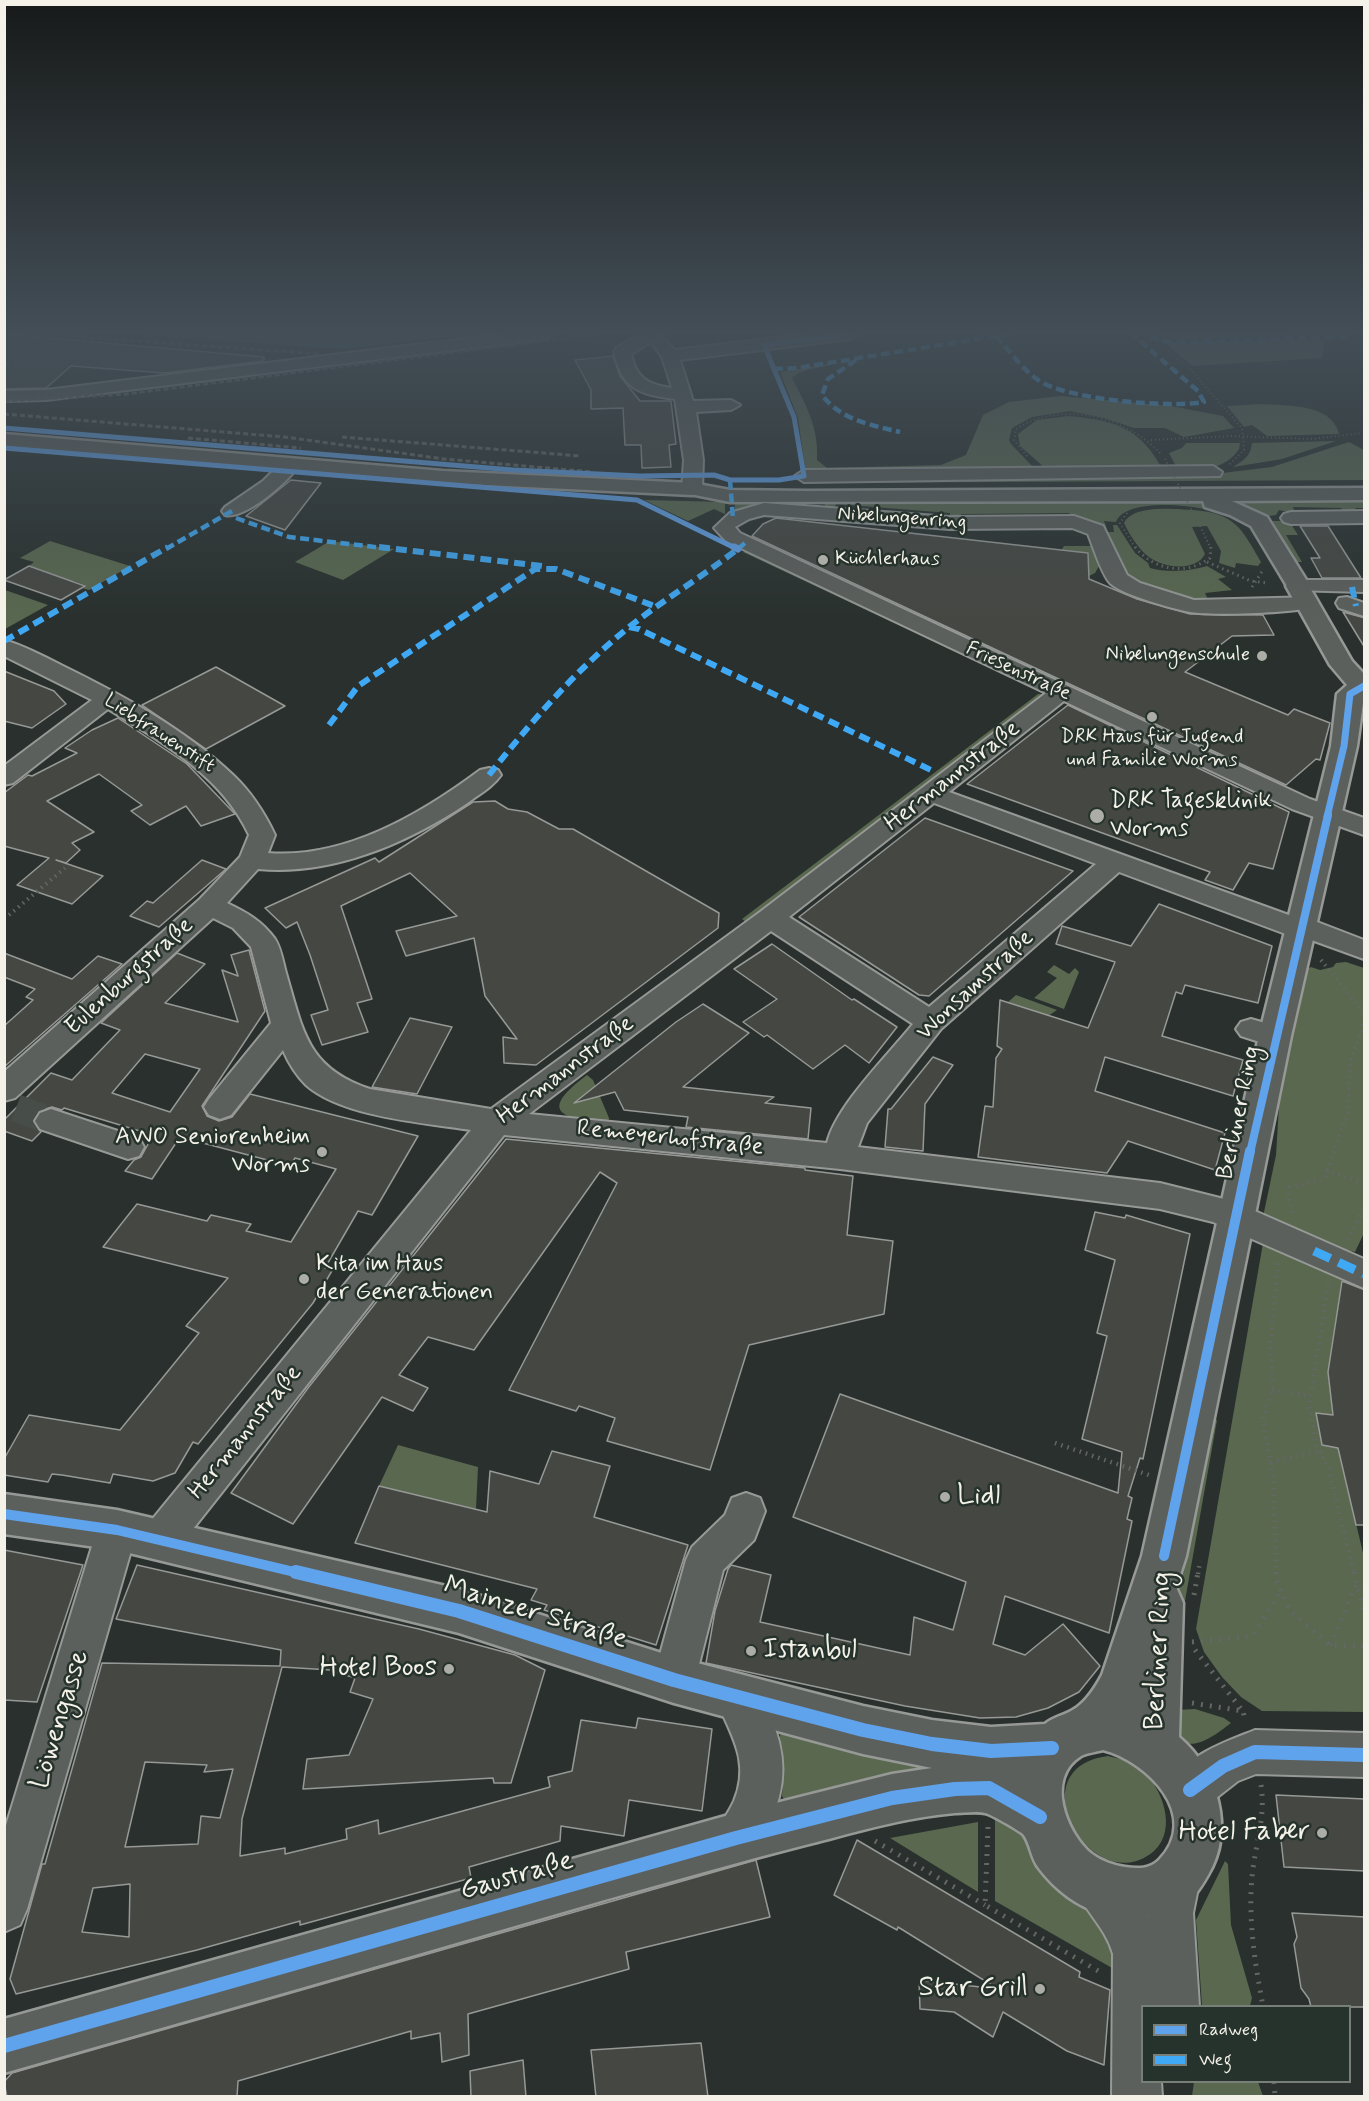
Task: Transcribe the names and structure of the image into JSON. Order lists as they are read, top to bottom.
{
  "streets": {
    "main road": ["Berliner Ring", "Mainzer Straße", "Gaustraße"],
    "street": [
      "Nibelungenring",
      "Friesenstraße",
      "Liebfrauenstift",
      "Hermannstraße",
      "Eulenburgstraße",
      "Wonsamstraße",
      "Remeyerhofstraße",
      "Löwengasse"
    ]
  },
  "crossings": [
    ["Nibelungenring", "Friesenstraße"],
    ["Friesenstraße", "Hermannstraße"],
    ["Friesenstraße", "Berliner Ring"],
    ["Liebfrauenstift", "Eulenburgstraße"],
    ["Hermannstraße", "Remeyerhofstraße"],
    ["Hermannstraße", "Mainzer Straße"],
    ["Eulenburgstraße", "Remeyerhofstraße"],
    ["Wonsamstraße", "Remeyerhofstraße"],
    ["Berliner Ring", "Remeyerhofstraße"],
    ["Berliner Ring", "Mainzer Straße"],
    ["Mainzer Straße", "Löwengasse"]
  ],
  "places": [
    "Küchlerhaus",
    "Nibelungenschule",
    "DRK Haus für Jugend und Familie Worms",
    "DRK Tagesklinik Worms",
    "AWO Seniorenheim Worms",
    "Kita im Haus der Generationen",
    "Lidl",
    "Istanbul",
    "Hotel Boos",
    "Hotel Faber",
    "Star Grill"
  ],
  "legend": ["Radweg", "Weg"]
}
